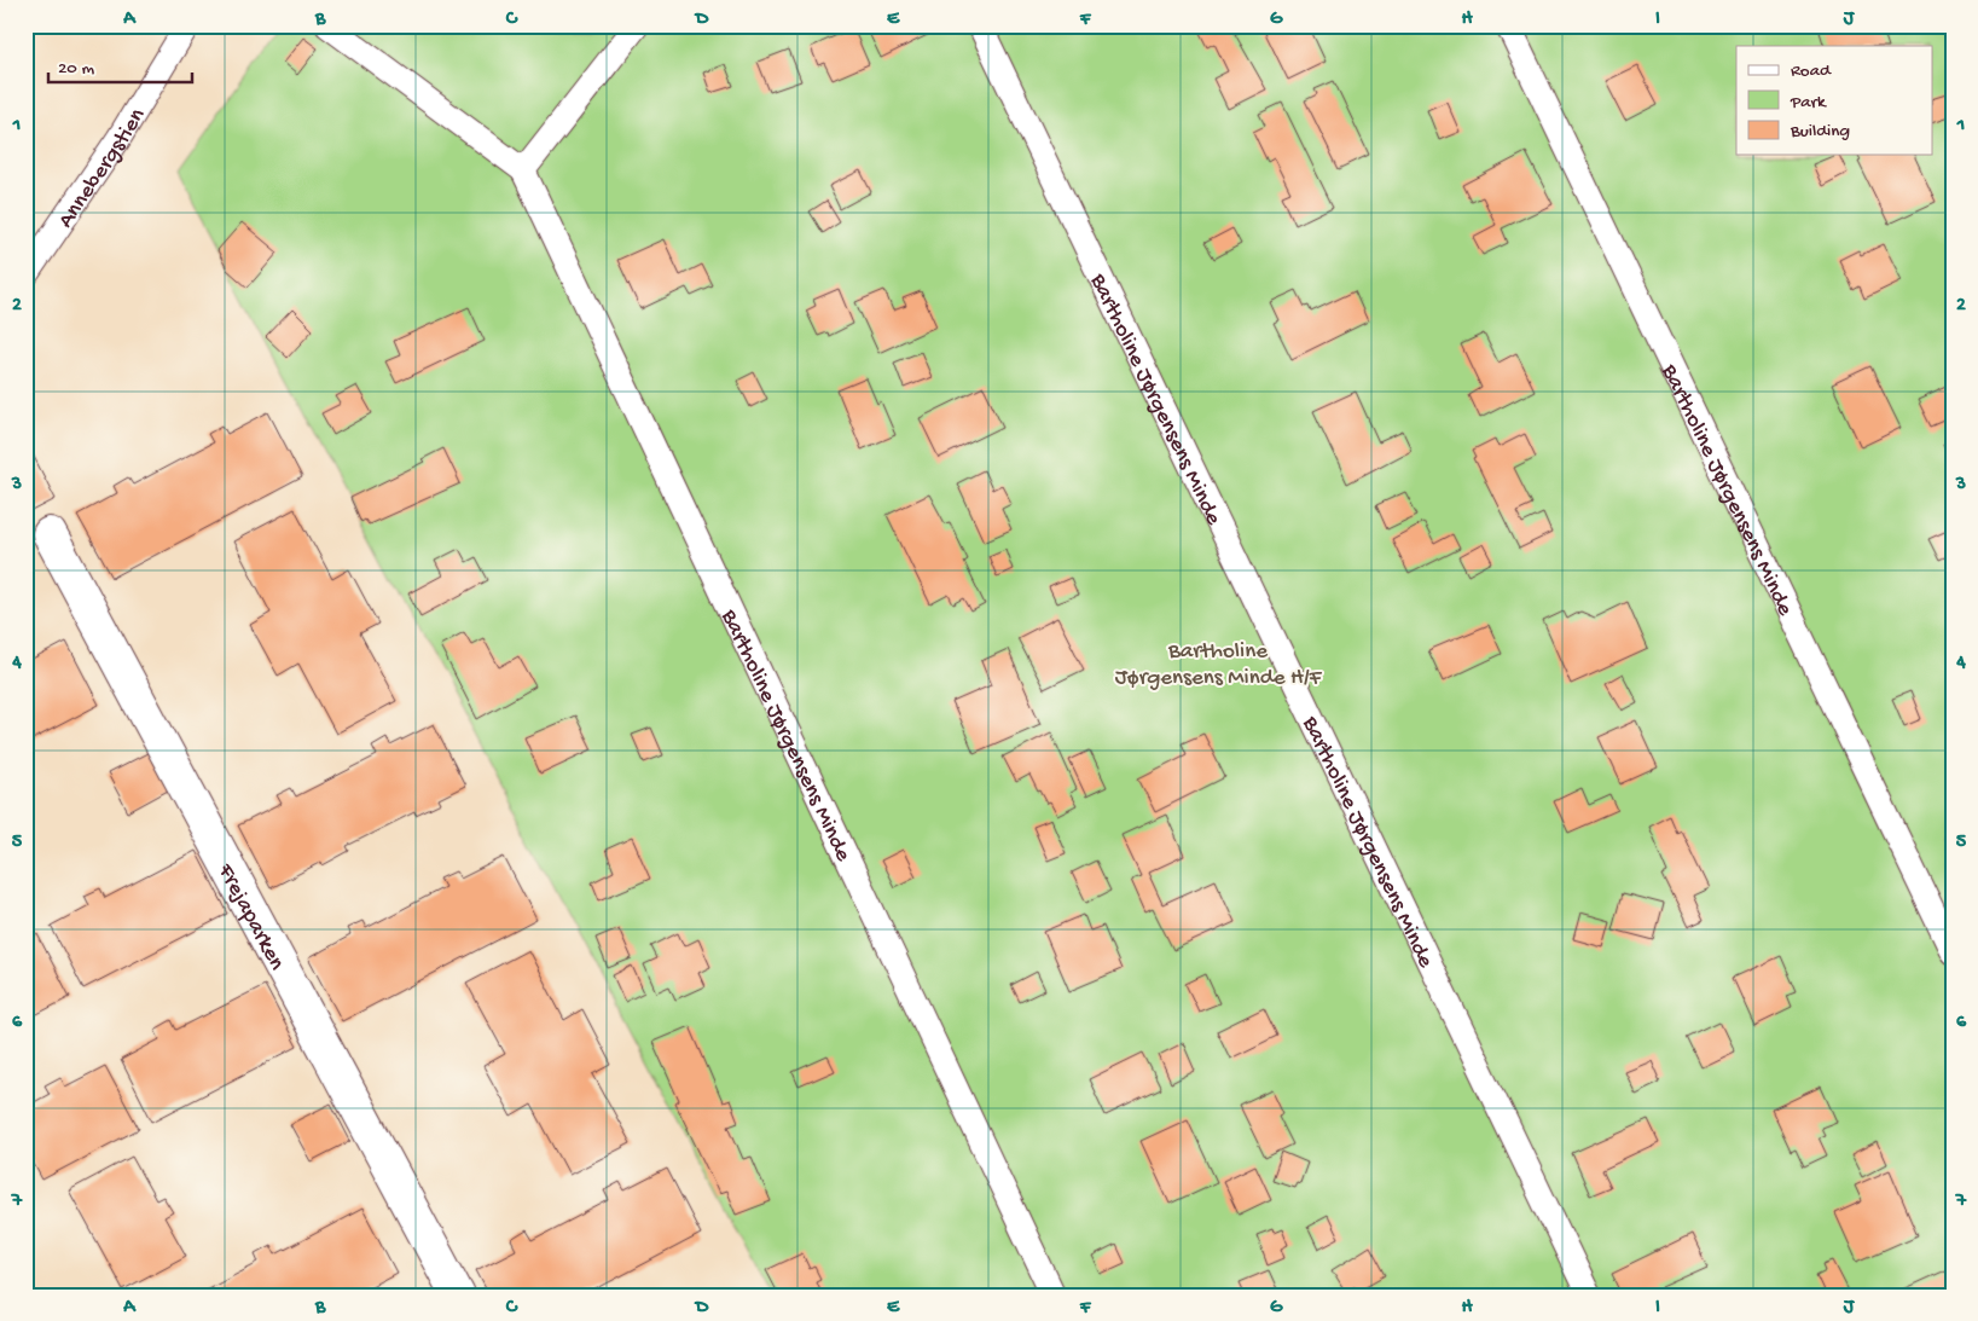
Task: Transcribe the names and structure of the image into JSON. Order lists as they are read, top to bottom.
{
  "streets": {
    "street": ["Frejaparken"],
    "lane": ["Annebergstien", "Bartholine Jørgensens Minde"]
  },
  "parks": ["Bartholine Jørgensens Minde H/F"],
  "legend": ["Road", "Park", "Building"],
  "scale_bar": "20 m",
  "grid": {
    "columns": [
      "A",
      "B",
      "C",
      "D",
      "E",
      "F",
      "G",
      "H",
      "I",
      "J"
    ],
    "rows": [
      "1",
      "2",
      "3",
      "4",
      "5",
      "6",
      "7"
    ]
  }
}
